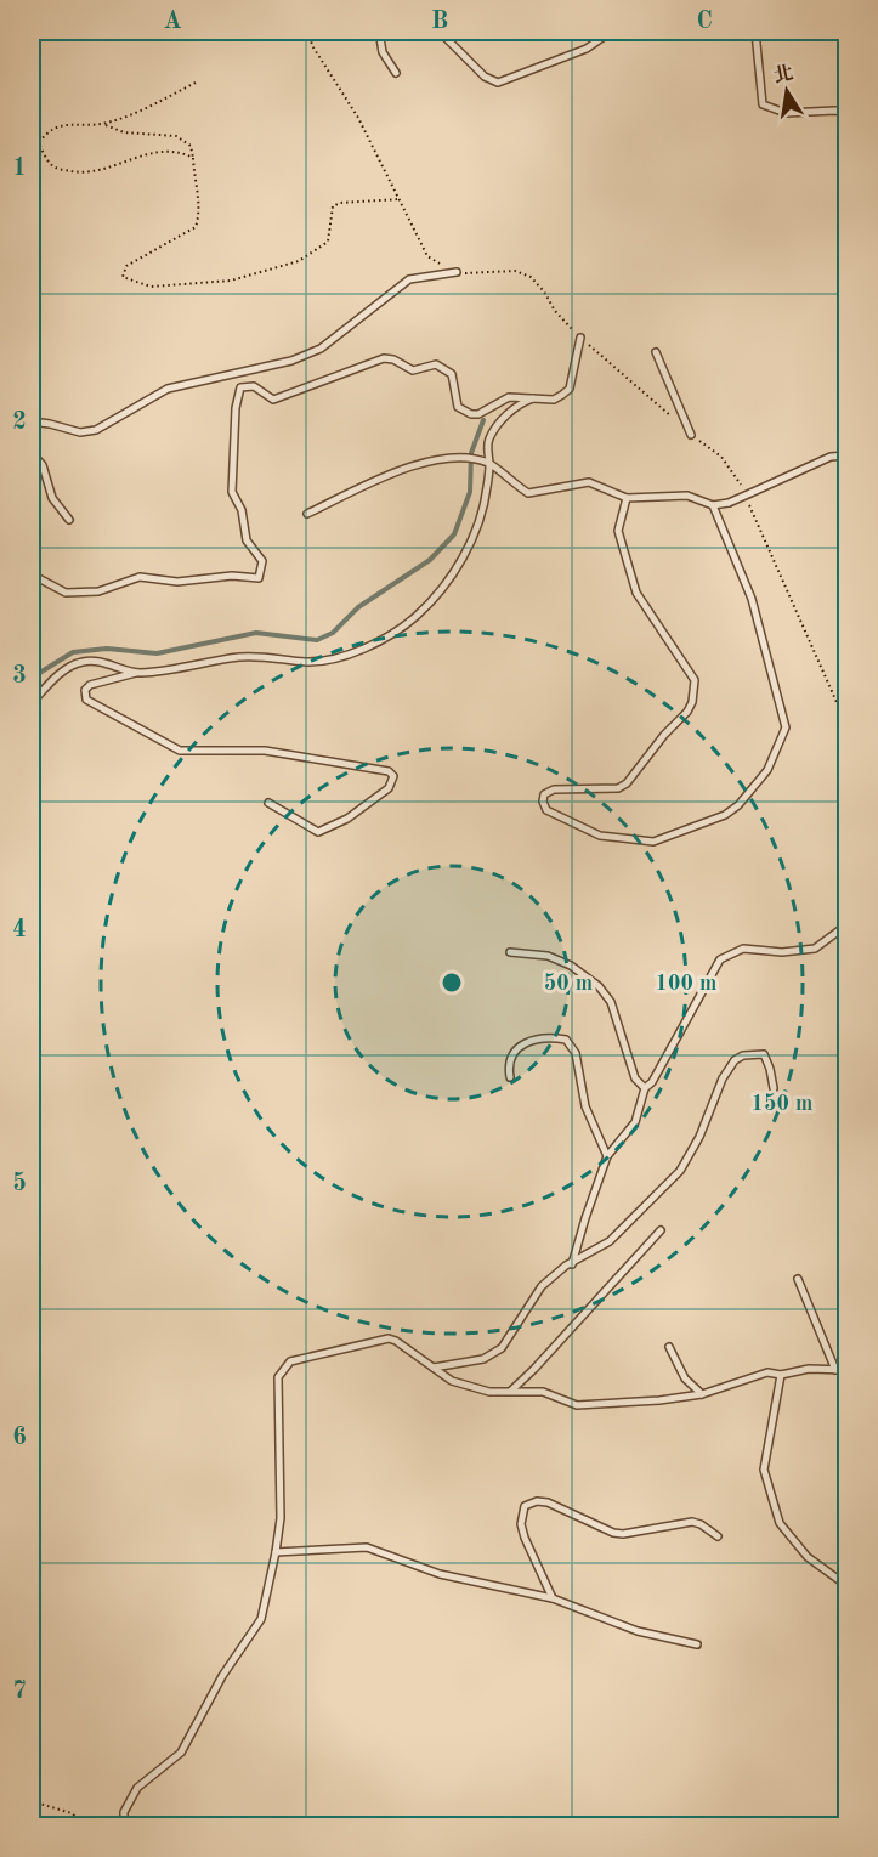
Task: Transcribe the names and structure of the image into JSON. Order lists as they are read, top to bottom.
{
  "north": "top",
  "grid": {
    "columns": ["A", "B", "C"],
    "rows": [
      "1",
      "2",
      "3",
      "4",
      "5",
      "6",
      "7"
    ]
  },
  "rings": ["50 m", "100 m", "150 m"]
}
